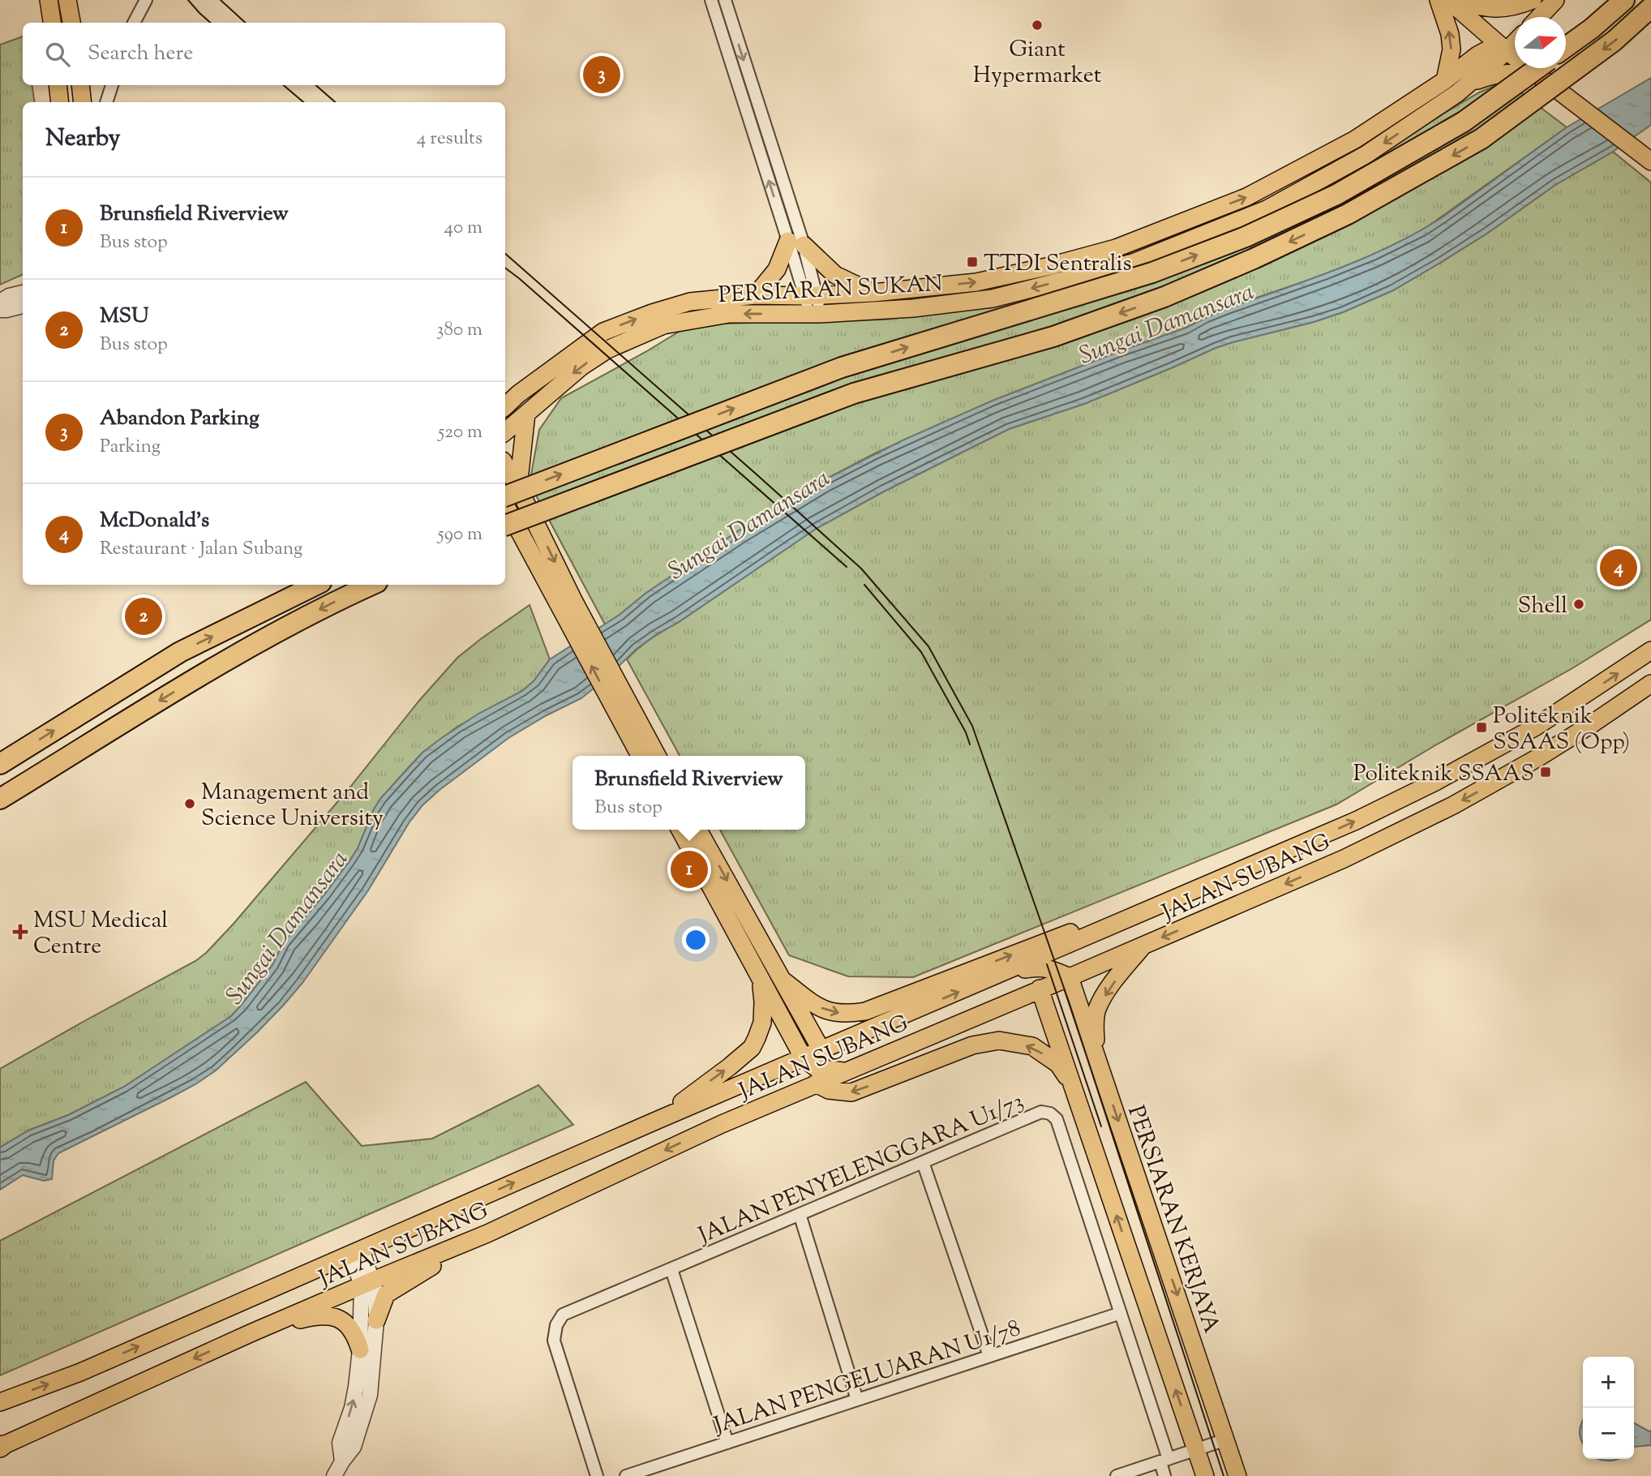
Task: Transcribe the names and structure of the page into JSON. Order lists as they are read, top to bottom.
{
  "streets": {
    "main road": ["PERSIARAN SUKAN", "JALAN SUBANG", "PERSIARAN KERJAYA"],
    "street": ["JALAN PENYELENGGARA U1/73", "JALAN PENGELUARAN U1/78"]
  },
  "crossings": [
    ["JALAN SUBANG", "PERSIARAN KERJAYA"],
    ["JALAN PENYELENGGARA U1/73", "JALAN PENGELUARAN U1/78"]
  ],
  "water": ["Sungai Damansara"],
  "places": {
    "other": ["Giant Hypermarket", "Shell", "Management and Science University"],
    "transit": ["TTDI Sentralis", "Politeknik SSAAS (Opp)", "Politeknik SSAAS"],
    "health": ["MSU Medical Centre"]
  },
  "north": "right",
  "page": {
    "search": "Search here",
    "pins": [
      "3",
      "4",
      "2",
      "1"
    ],
    "heading": ["Nearby", "4 results"],
    "list": [
      {
        "mark": "1",
        "name": "Brunsfield Riverview",
        "note": "Bus stop",
        "value": "40 m"
      },
      {
        "mark": "2",
        "name": "MSU",
        "note": "Bus stop",
        "value": "380 m"
      },
      {
        "mark": "3",
        "name": "Abandon Parking",
        "note": "Parking",
        "value": "520 m"
      },
      {
        "mark": "4",
        "name": "McDonald's",
        "note": "Restaurant · Jalan Subang",
        "value": "590 m"
      }
    ],
    "popup": ["Brunsfield Riverview", "Bus stop"],
    "map_buttons": ["+", "−"]
  }
}
